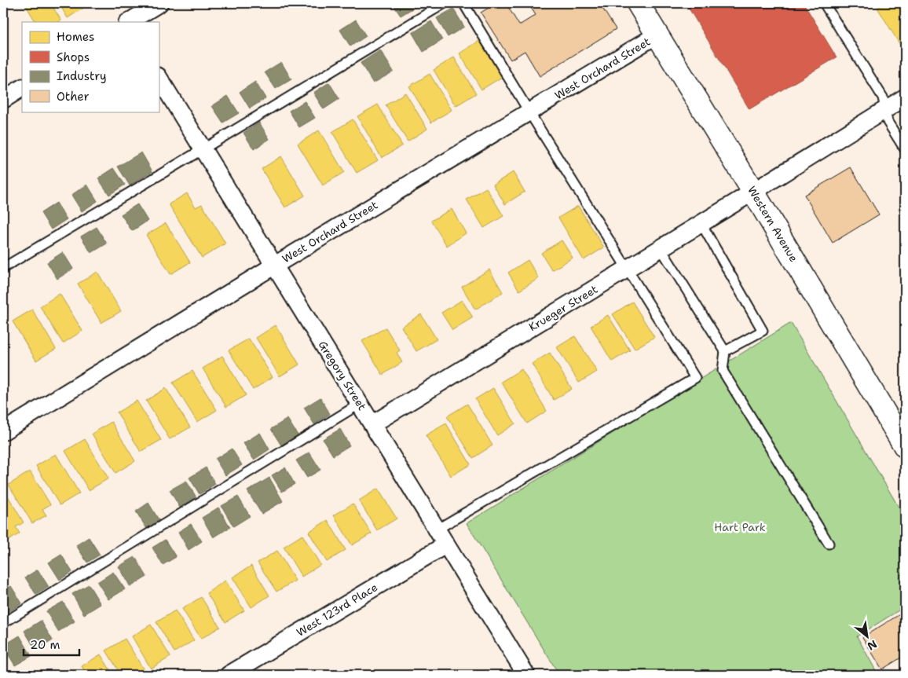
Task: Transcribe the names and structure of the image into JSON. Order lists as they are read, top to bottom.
{
  "streets": {
    "main road": ["Western Avenue"],
    "street": [
      "West Orchard Street",
      "Krueger Street",
      "Gregory Street",
      "West 123rd Place"
    ]
  },
  "crossings": [
    ["West Orchard Street", "Western Avenue"],
    ["West Orchard Street", "Gregory Street"],
    ["Western Avenue", "Krueger Street"],
    ["Krueger Street", "Gregory Street"],
    ["Gregory Street", "West 123rd Place"]
  ],
  "parks": ["Hart Park"],
  "legend": [
    "Homes",
    "Shops",
    "Industry",
    "Other"
  ],
  "scale_bar": "20 m",
  "north": "bottom right"
}
